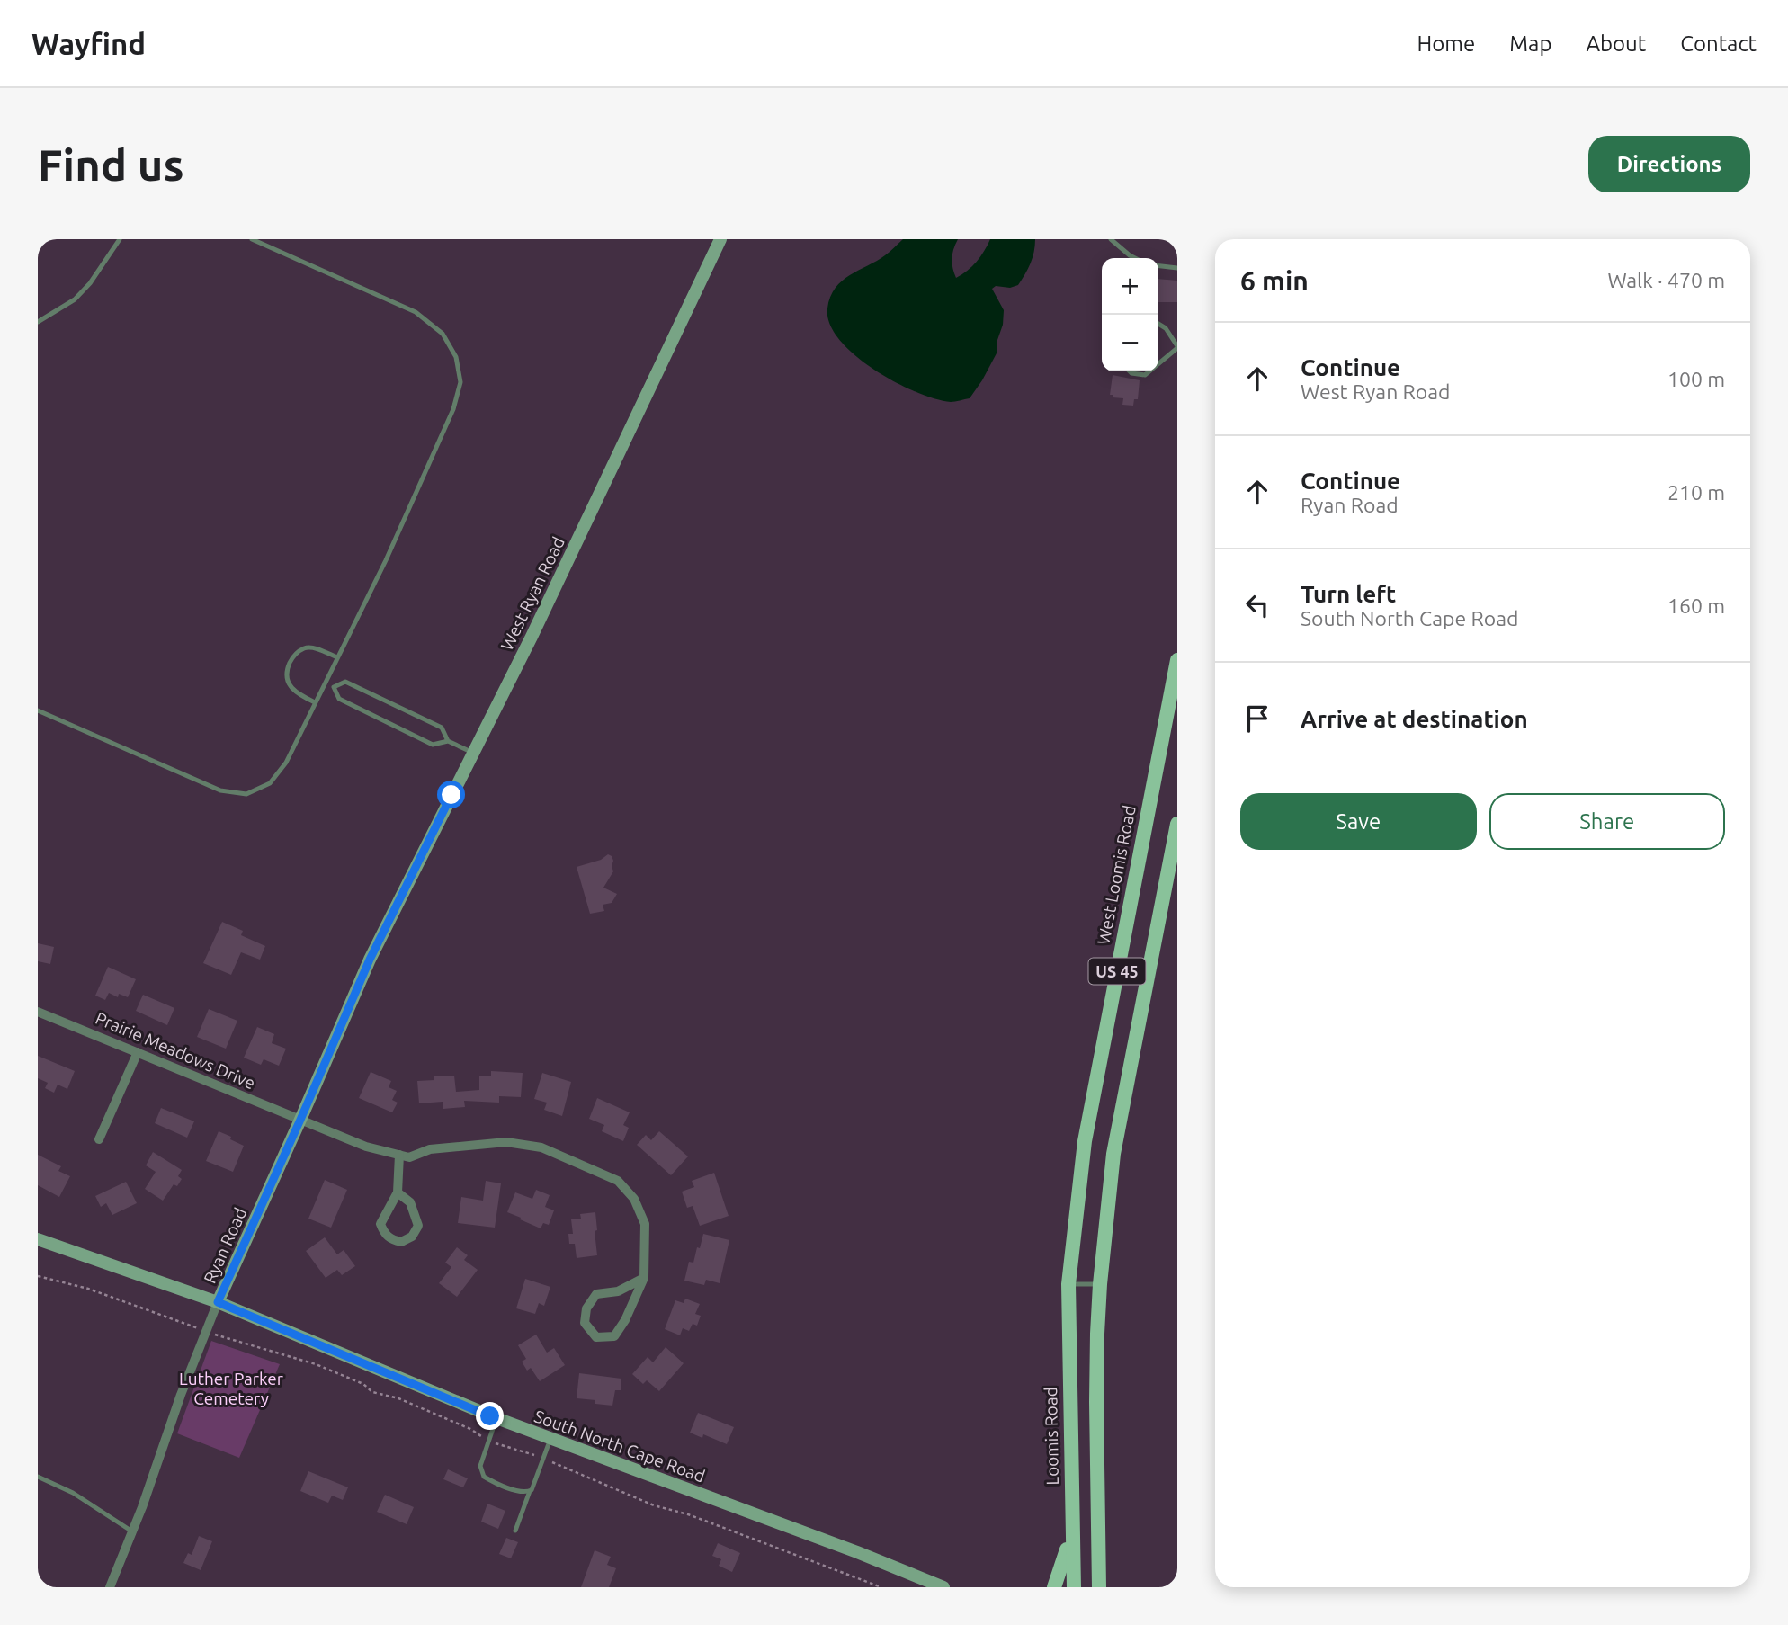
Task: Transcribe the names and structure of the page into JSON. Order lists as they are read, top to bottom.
{
  "streets": {
    "main road": ["West Loomis Road", "US 45", "Loomis Road"],
    "street": [
      "West Ryan Road",
      "Prairie Meadows Drive",
      "Ryan Road",
      "South North Cape Road"
    ]
  },
  "crossings": [
    ["West Ryan Road", "Ryan Road"],
    ["West Loomis Road", "Loomis Road"],
    ["Prairie Meadows Drive", "Ryan Road"],
    ["Ryan Road", "South North Cape Road"]
  ],
  "parks": ["Luther Parker Cemetery"],
  "page": {
    "header": "Wayfind",
    "nav": [
      "Home",
      "Map",
      "About",
      "Contact"
    ],
    "buttons": [
      "Directions",
      ["Save", "Share"]
    ],
    "title": "Find us",
    "heading": ["6 min", "Walk · 470 m"],
    "map_buttons": ["+", "−"],
    "list": [
      ["Continue", "West Ryan Road", "100 m"],
      ["Continue", "Ryan Road", "210 m"],
      ["Turn left", "South North Cape Road", "160 m"],
      "Arrive at destination"
    ]
  }
}
